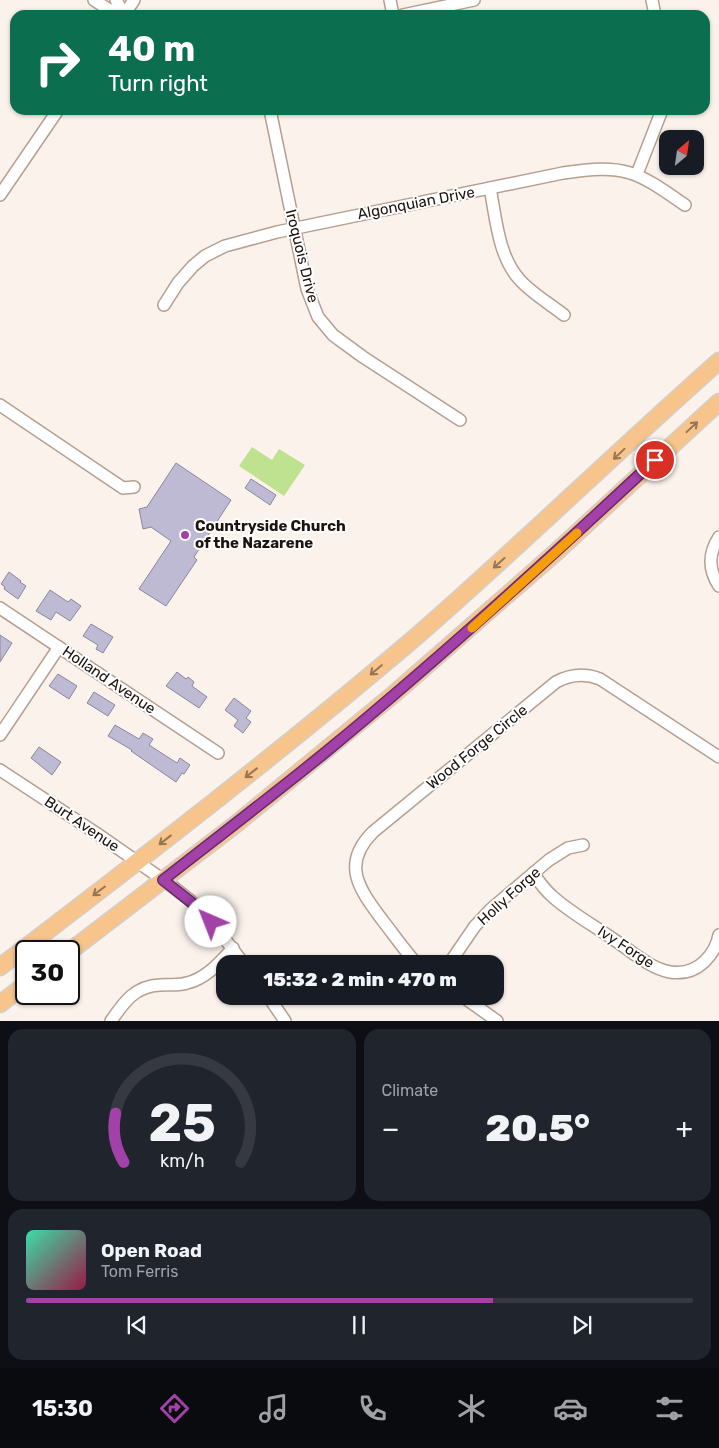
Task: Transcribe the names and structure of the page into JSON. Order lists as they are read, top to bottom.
{
  "streets": {
    "street": [
      "Algonquian Drive",
      "Iroquois Drive",
      "Holland Avenue",
      "Wood Forge Circle",
      "Burt Avenue",
      "Holly Forge",
      "Ivy Forge"
    ]
  },
  "crossings": [
    ["Algonquian Drive", "Iroquois Drive"],
    ["Holly Forge", "Ivy Forge"]
  ],
  "places": ["Countryside Church of the Nazarene"],
  "north": "top right",
  "page": {
    "turn": ["40 m", "Turn right"],
    "limit": "30",
    "trip": "15:32 · 2 min · 470 m",
    "tile": "Climate",
    "heat": ["−", "20.5°", "+"],
    "song": ["Open Road", "Tom Ferris"],
    "tabs": "15:30",
    "gauge": ["25", "km/h"]
  }
}
